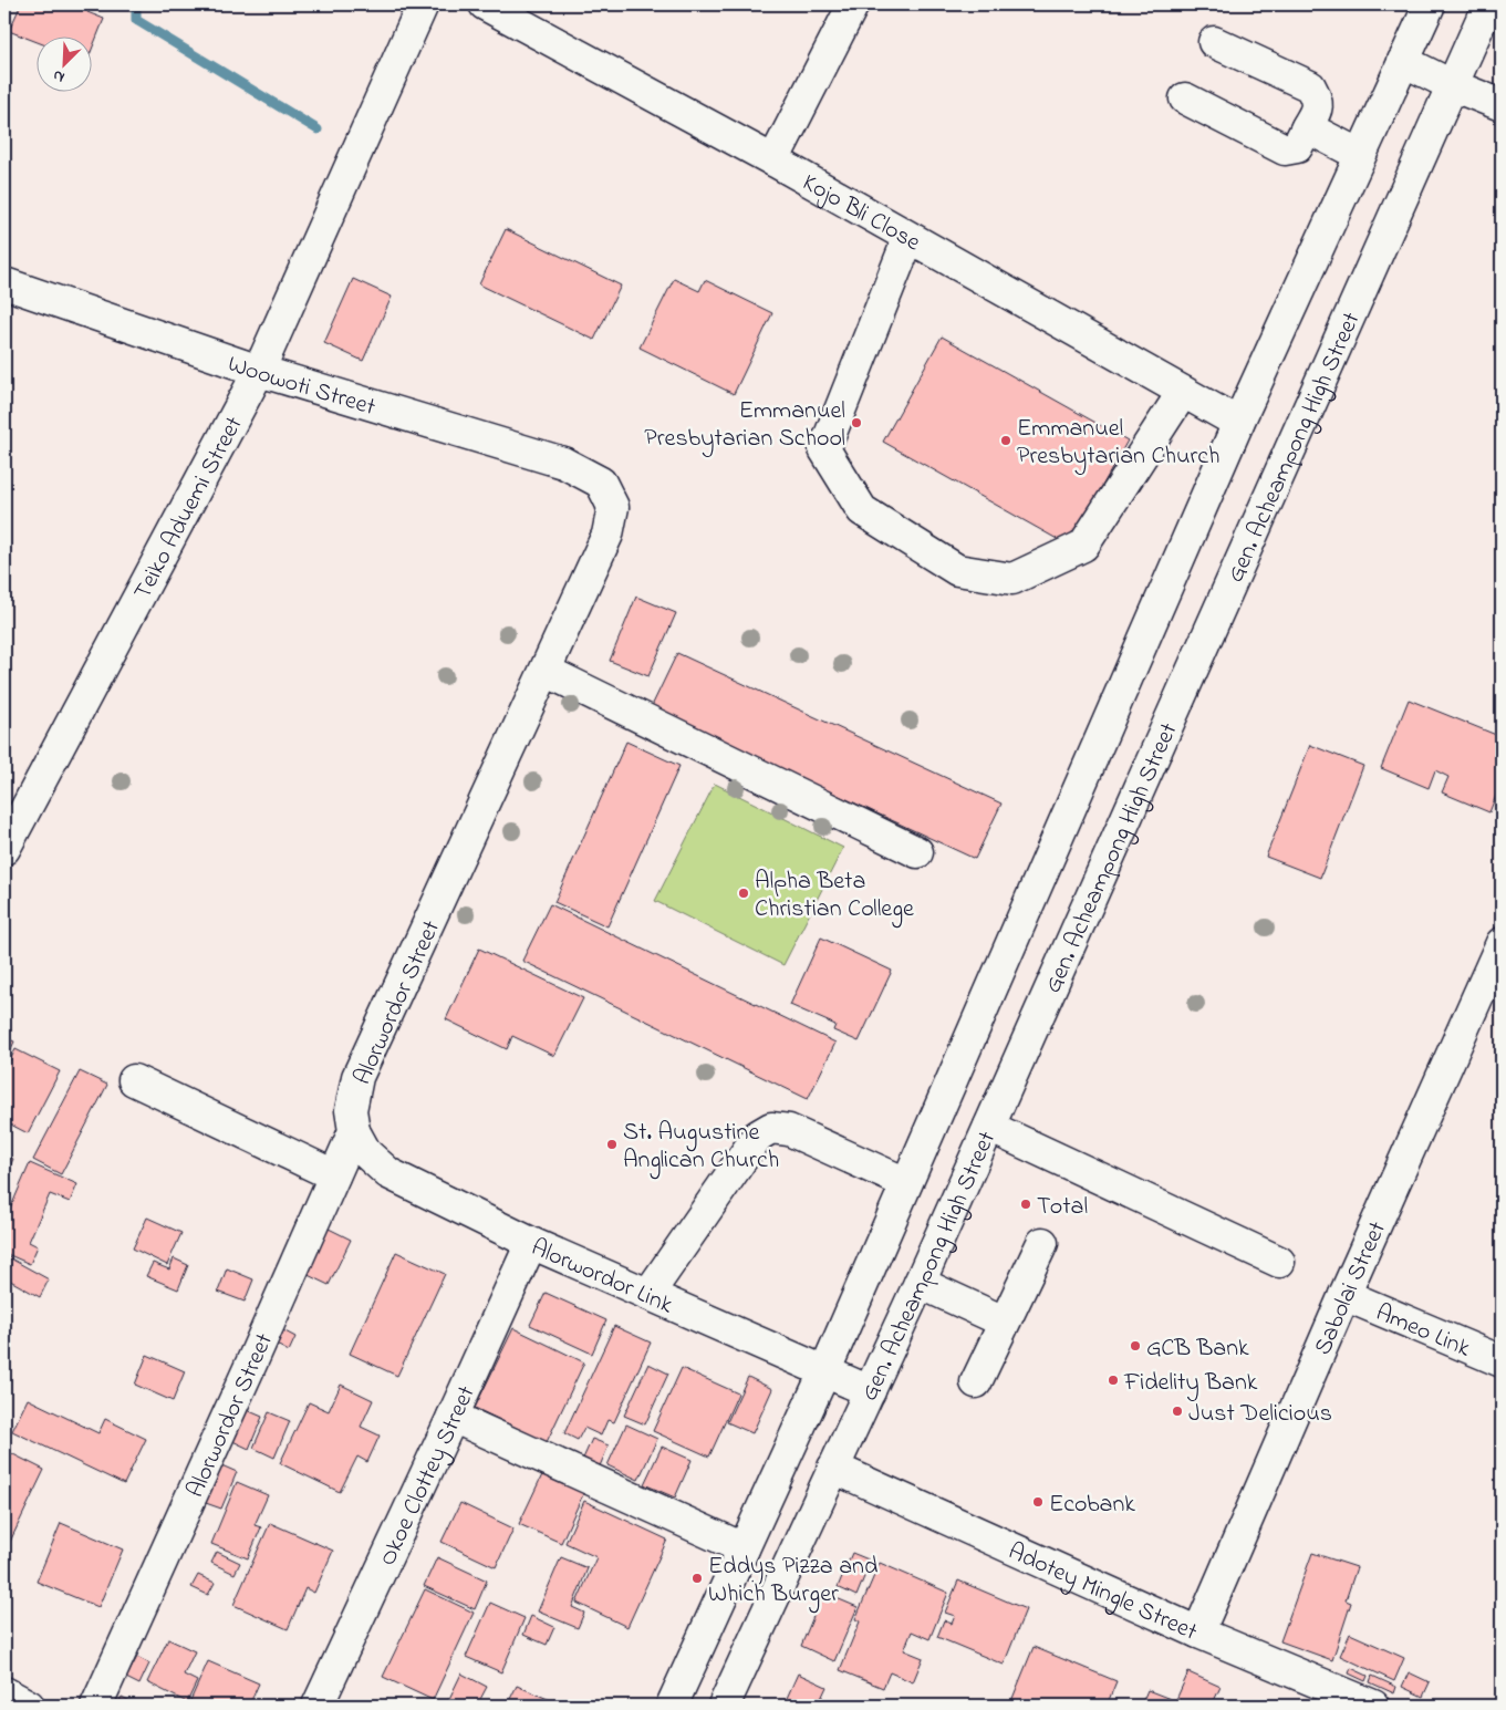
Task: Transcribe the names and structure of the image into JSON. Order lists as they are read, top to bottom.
{
  "streets": {
    "street": [
      "Kojo Bli Close",
      "Woowoti Street",
      "Gen. Acheampong High Street",
      "Teiko Aduemi Street",
      "Alorwordor Street",
      "Alorwordor Link",
      "Sabolai Street",
      "Ameo Link",
      "Okoe Clottey Street",
      "Adotey Mingle Street"
    ]
  },
  "crossings": [
    ["Kojo Bli Close", "Gen. Acheampong High Street"],
    ["Woowoti Street", "Teiko Aduemi Street"],
    ["Woowoti Street", "Alorwordor Street"],
    ["Gen. Acheampong High Street", "Alorwordor Link"],
    ["Gen. Acheampong High Street", "Adotey Mingle Street"],
    ["Alorwordor Street", "Alorwordor Link"],
    ["Alorwordor Link", "Okoe Clottey Street"],
    ["Sabolai Street", "Ameo Link"],
    ["Sabolai Street", "Adotey Mingle Street"]
  ],
  "places": [
    "Emmanuel Presbytarian School",
    "Emmanuel Presbytarian Church",
    "Alpha Beta Christian College",
    "St. Augustine Anglican Church",
    "Total",
    "GCB Bank",
    "Fidelity Bank",
    "Just Delicious",
    "Ecobank",
    "Eddys Pizza and Which Burger"
  ],
  "north": "bottom left"
}
